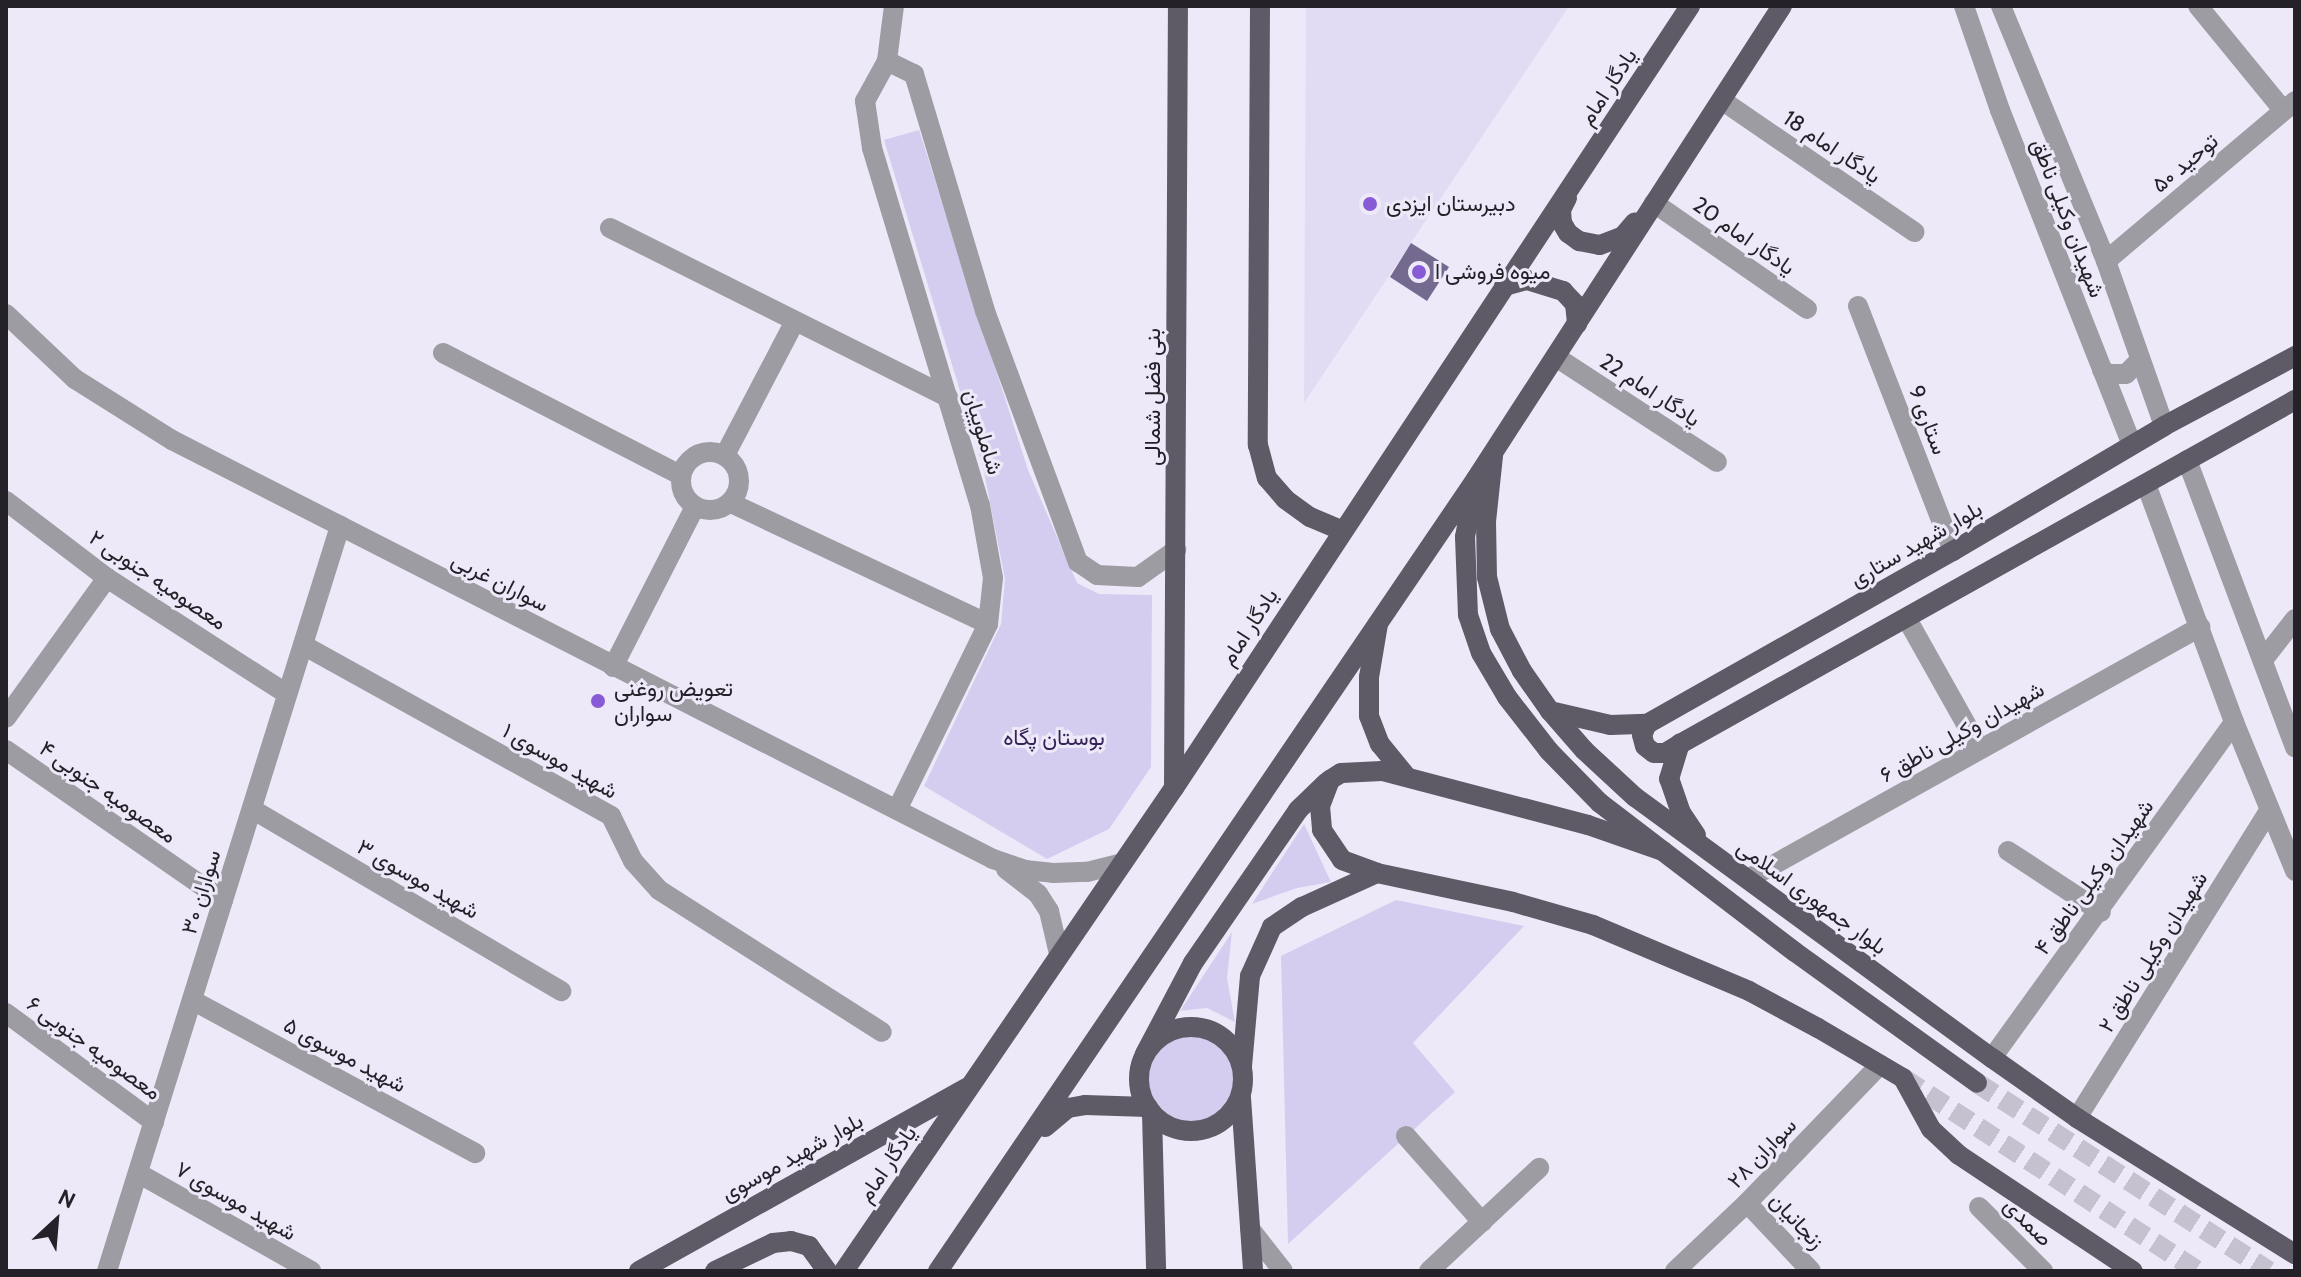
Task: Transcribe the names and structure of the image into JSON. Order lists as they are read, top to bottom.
{
  "streets": {
    "main road": [
      "یادگار امام",
      "بنی فضل شمالی",
      "بلوار شهید ستاری",
      "بلوار جمهوری اسلامی",
      "بلوار شهید موسوی"
    ],
    "street": [
      "یادگار امام 18",
      "توحید ۵۰",
      "شهیدان وکیلی ناطق",
      "یادگار امام 20",
      "یادگار امام 22",
      "ستاری 9",
      "شاملوییان",
      "معصومیه جنوبی ۲",
      "سواران غربی",
      "شهیدان وکیلی ناطق ۶",
      "شهید موسوی ۱",
      "معصومیه جنوبی ۴",
      "شهیدان وکیلی ناطق ۴",
      "شهید موسوی ۳",
      "سواران ۳۰",
      "شهیدان وکیلی ناطق ٢",
      "معصومیه جنوبی ۶",
      "شهید موسوی ۵",
      "سواران ۲۸",
      "شهید موسوی ۷",
      "زنجانیان",
      "صمدی"
    ]
  },
  "crossings": [
    ["یادگار امام", "بنی فضل شمالی"],
    ["یادگار امام", "بلوار شهید موسوی"],
    ["توحید ۵۰", "شهیدان وکیلی ناطق"],
    ["شهیدان وکیلی ناطق", "بلوار شهید ستاری"],
    ["بنی فضل شمالی", "شاملوییان"],
    ["ستاری 9", "بلوار شهید ستاری"],
    ["شاملوییان", "سواران غربی"],
    ["بلوار شهید ستاری", "بلوار جمهوری اسلامی"],
    ["معصومیه جنوبی ۲", "سواران ۳۰"],
    ["سواران غربی", "سواران ۳۰"],
    ["شهیدان وکیلی ناطق ۶", "بلوار جمهوری اسلامی"],
    ["شهید موسوی ۱", "سواران ۳۰"],
    ["معصومیه جنوبی ۴", "سواران ۳۰"],
    ["شهیدان وکیلی ناطق ۴", "بلوار جمهوری اسلامی"],
    ["شهید موسوی ۳", "سواران ۳۰"],
    ["سواران ۳۰", "معصومیه جنوبی ۶"],
    ["سواران ۳۰", "شهید موسوی ۵"],
    ["سواران ۳۰", "شهید موسوی ۷"],
    ["بلوار جمهوری اسلامی", "شهیدان وکیلی ناطق ٢"],
    ["سواران ۲۸", "زنجانیان"]
  ],
  "parks": ["بوستان پگاه"],
  "places": ["دبیرستان ایزدی", "میوه فروشی ا", "تعویض روغنی سواران"],
  "north": "top right"
}
